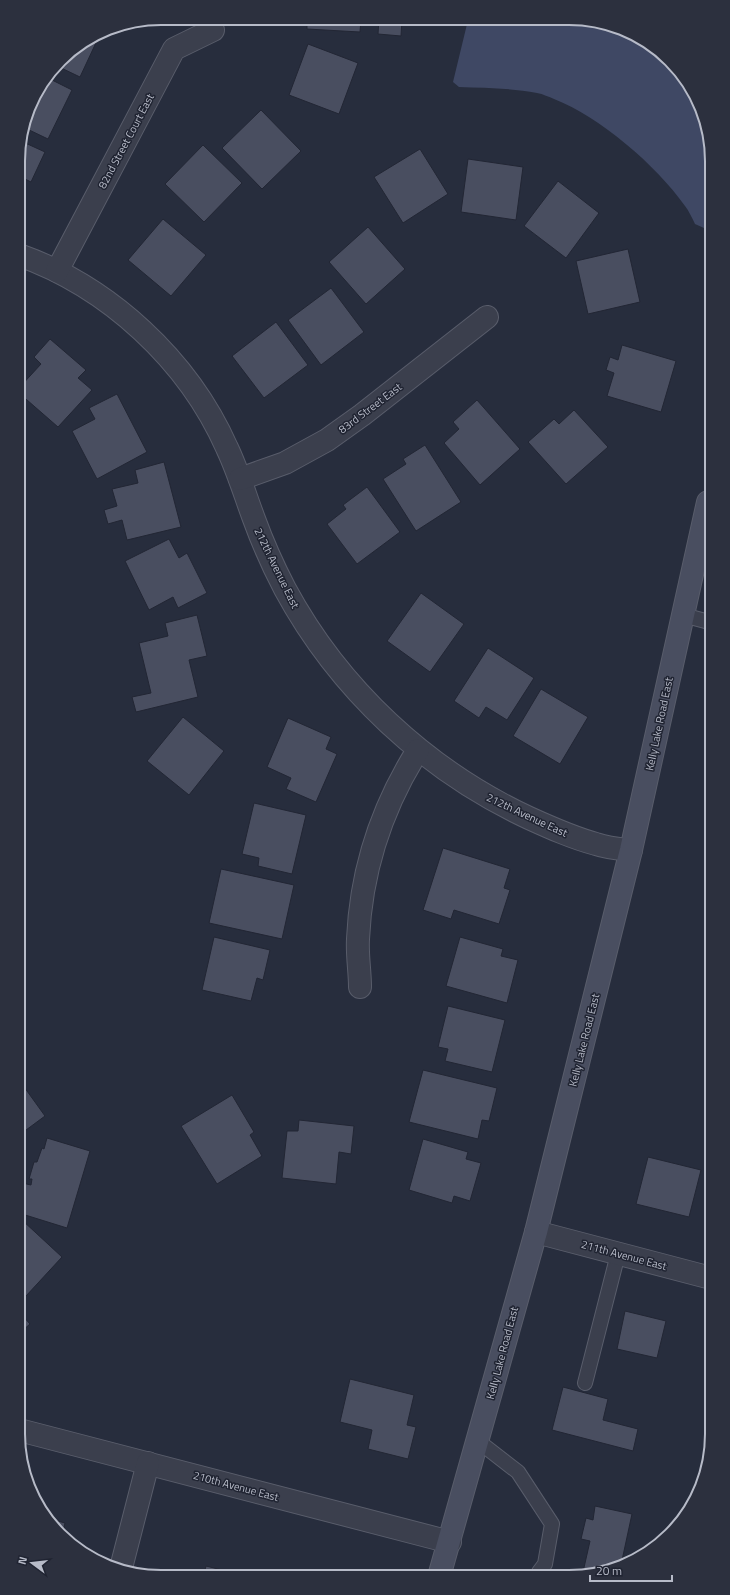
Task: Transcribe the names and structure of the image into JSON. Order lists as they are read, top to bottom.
{
  "streets": {
    "street": [
      "82nd Street Court East",
      "83rd Street East",
      "212th Avenue East",
      "Kelly Lake Road East",
      "211th Avenue East",
      "210th Avenue East"
    ]
  },
  "crossings": [
    ["82nd Street Court East", "212th Avenue East"],
    ["83rd Street East", "212th Avenue East"],
    ["212th Avenue East", "Kelly Lake Road East"],
    ["Kelly Lake Road East", "211th Avenue East"],
    ["Kelly Lake Road East", "210th Avenue East"]
  ],
  "scale_bar": "20 m",
  "north": "left"
}
